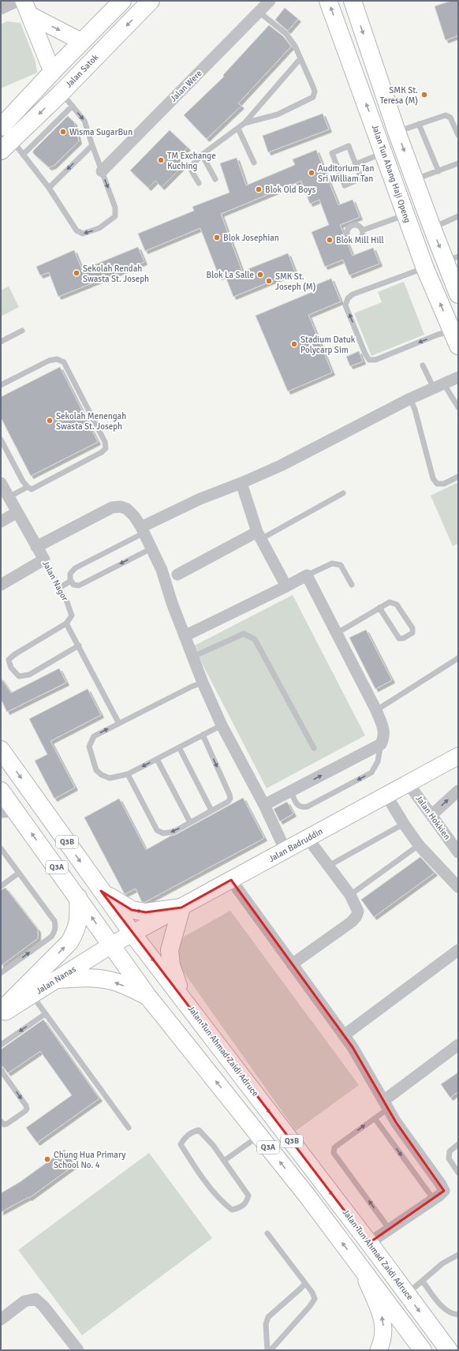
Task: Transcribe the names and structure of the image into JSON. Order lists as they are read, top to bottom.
{
  "streets": {
    "main road": [
      "Jalan Satok",
      "Jalan Tun Abang Haji Openg",
      "Q3B",
      "Jalan Badruddin",
      "Q3A",
      "Jalan Nanas",
      "Jalan Tun Ahmad Zaidi Adruce"
    ],
    "street": ["Jalan Were", "Jalan Nagor", "Jalan Hokkien"]
  },
  "crossings": [
    ["Jalan Hokkien", "Jalan Badruddin"],
    ["Jalan Badruddin", "Jalan Nanas"],
    ["Jalan Badruddin", "Jalan Tun Ahmad Zaidi Adruce"],
    ["Q3A", "Jalan Nanas"],
    ["Jalan Nanas", "Jalan Tun Ahmad Zaidi Adruce"]
  ],
  "places": [
    "SMK St. Teresa (M)",
    "Wisma SugarBun",
    "TM Exchange Kuching",
    "Auditorium Tan Sri William Tan",
    "Blok Old Boys",
    "Blok Josephian",
    "Blok Mill Hill",
    "Sekolah Rendah Swasta St. Joseph",
    "Blok La Salle",
    "SMK St. Joseph (M)",
    "Stadium Datuk Polycarp Sim",
    "Sekolah Menengah Swasta St. Joseph",
    "Chung Hua Primary School No. 4"
  ]
}
